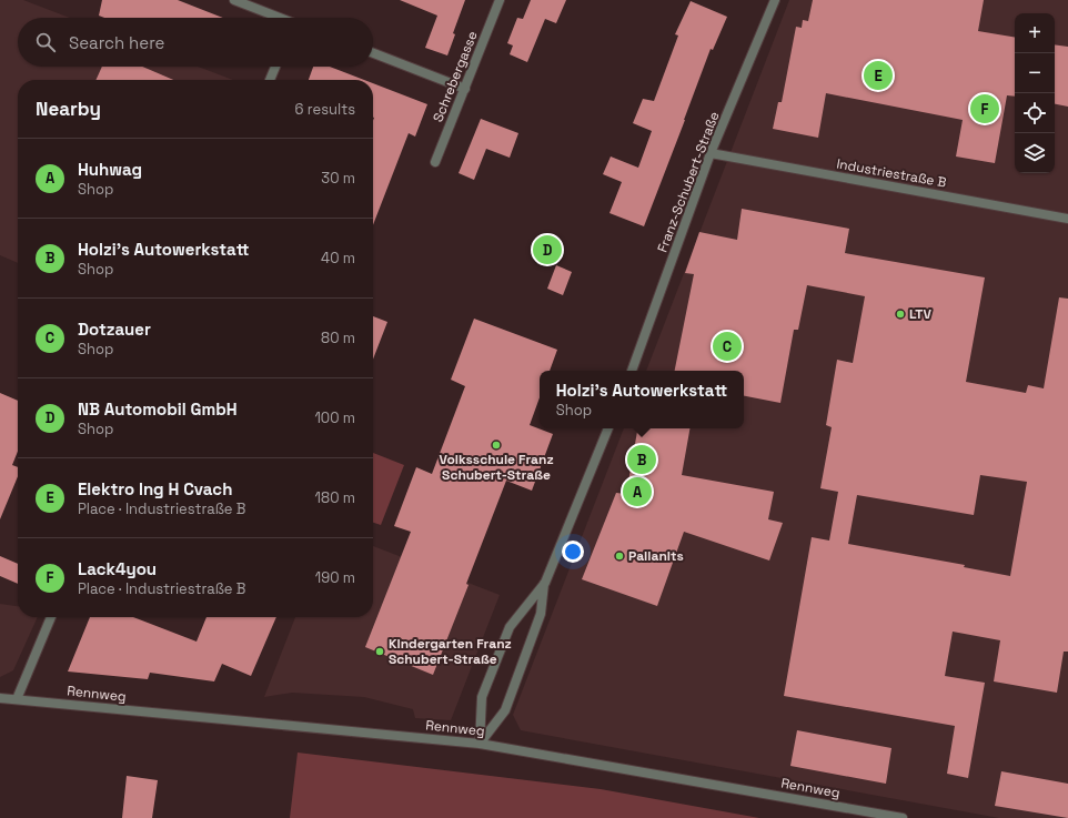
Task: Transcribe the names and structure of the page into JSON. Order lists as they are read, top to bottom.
{
  "streets": {
    "street": [
      "Schrebergasse",
      "Industriestraße B",
      "Franz-Schubert-Straße",
      "Rennweg"
    ]
  },
  "crossings": [
    ["Industriestraße B", "Franz-Schubert-Straße"]
  ],
  "places": [
    "LTV",
    "Volksschule Franz Schubert-Straße",
    "Pallanits",
    "Kindergarten Franz Schubert-Straße"
  ],
  "page": {
    "map_buttons": ["+", "−"],
    "search": "Search here",
    "pins": [
      "E",
      "F",
      "D",
      "C",
      "B",
      "A"
    ],
    "heading": ["Nearby", "6 results"],
    "list": [
      {
        "mark": "A",
        "name": "Huhwag",
        "note": "Shop",
        "value": "30 m"
      },
      {
        "mark": "B",
        "name": "Holzi's Autowerkstatt",
        "note": "Shop",
        "value": "40 m"
      },
      {
        "mark": "C",
        "name": "Dotzauer",
        "note": "Shop",
        "value": "80 m"
      },
      {
        "mark": "D",
        "name": "NB Automobil GmbH",
        "note": "Shop",
        "value": "100 m"
      },
      {
        "mark": "E",
        "name": "Elektro Ing H Cvach",
        "note": "Place · Industriestraße B",
        "value": "180 m"
      },
      {
        "mark": "F",
        "name": "Lack4you",
        "note": "Place · Industriestraße B",
        "value": "190 m"
      }
    ],
    "popup": ["Holzi's Autowerkstatt", "Shop"]
  }
}
